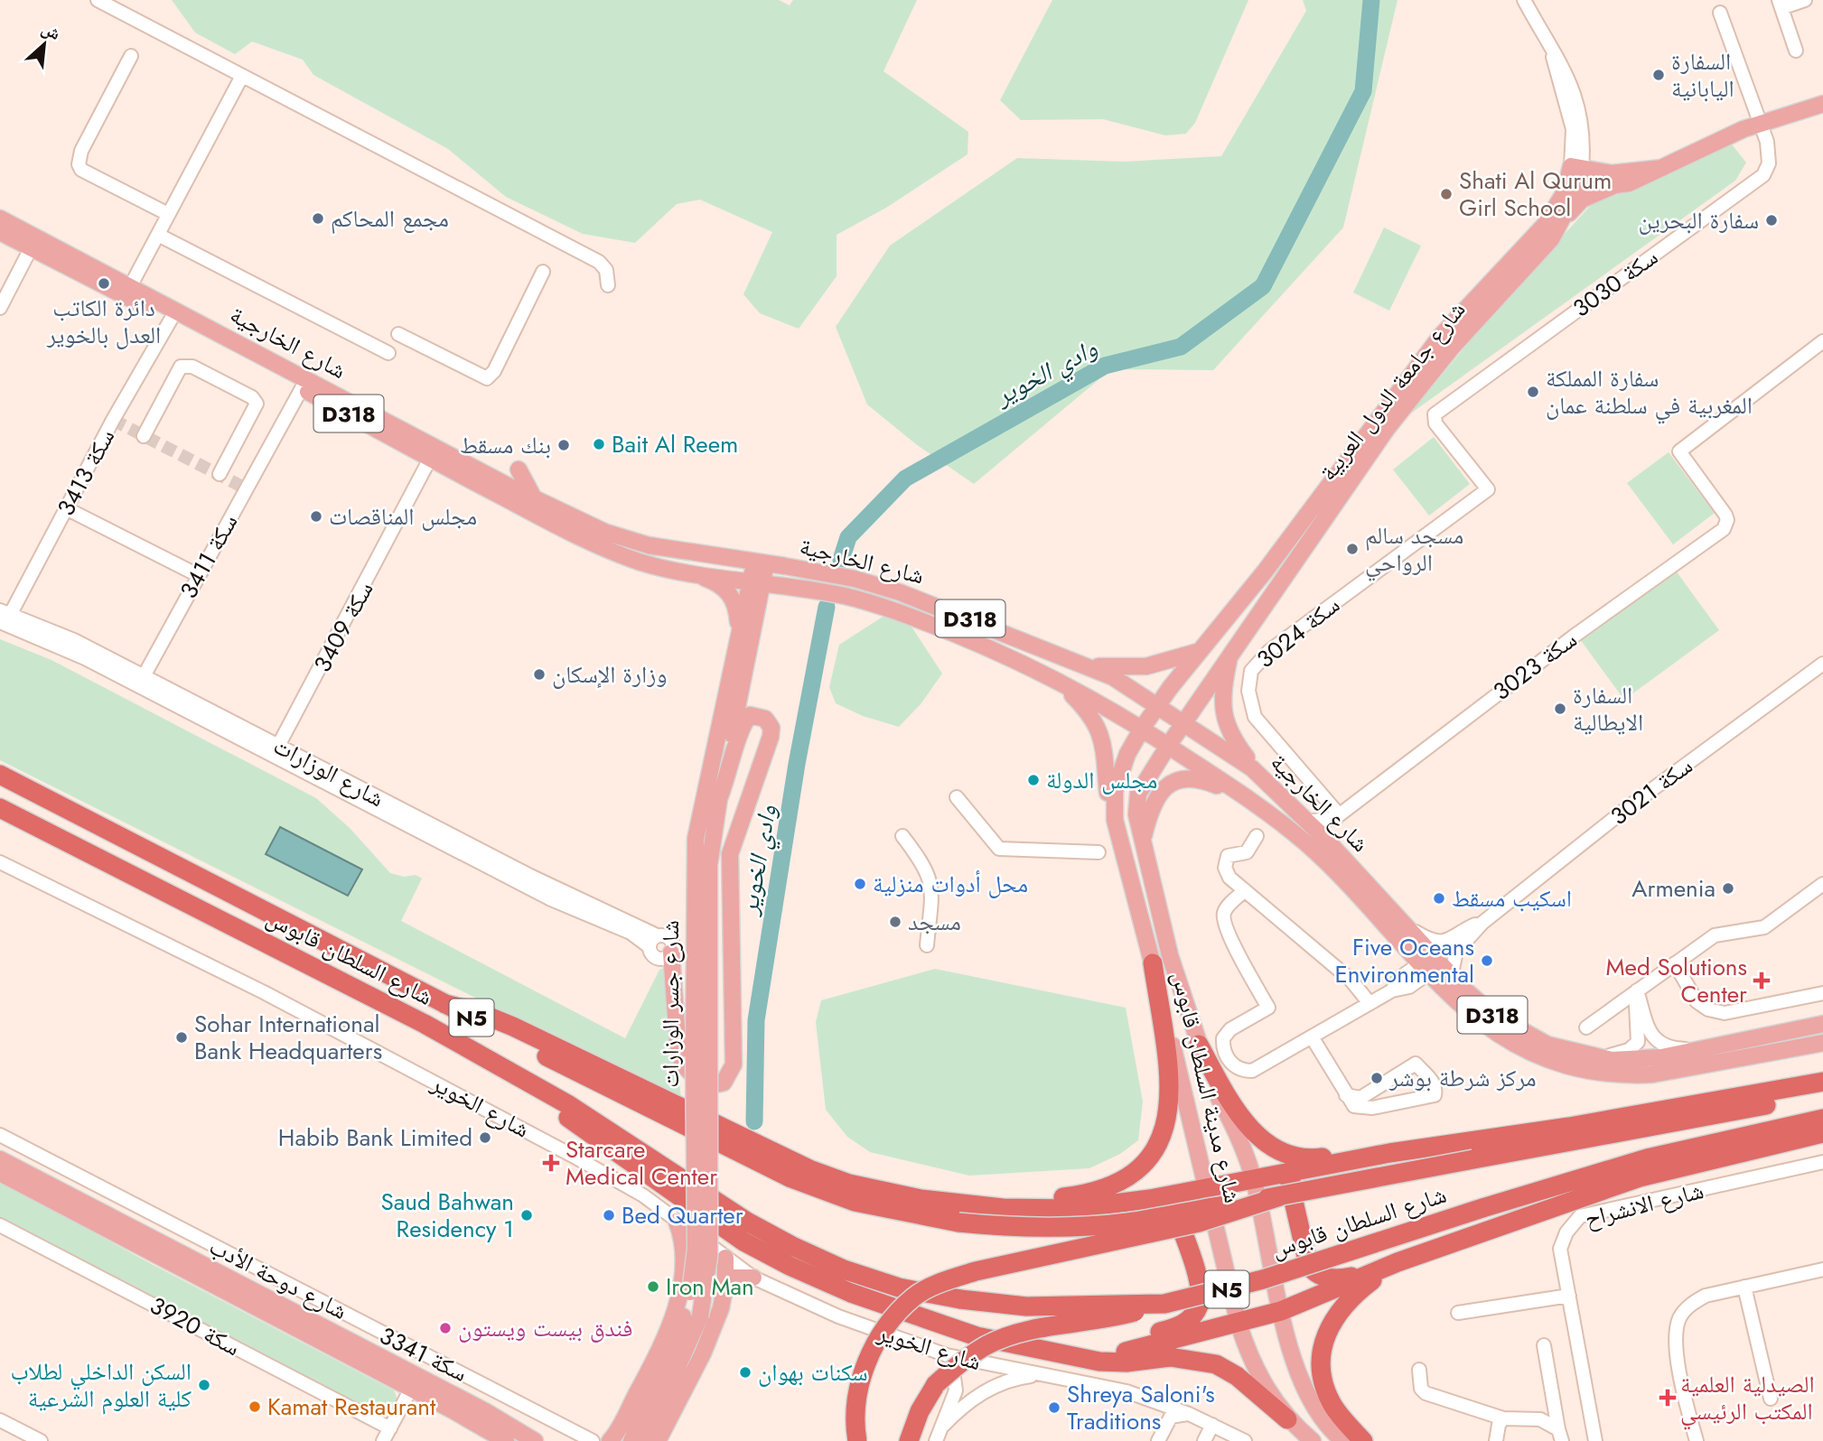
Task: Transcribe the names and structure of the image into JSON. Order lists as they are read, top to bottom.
{
  "streets": {
    "highway": ["شارع السلطان قابوس", "N5"],
    "main road": [
      "شارع الخارجية",
      "شارع جامعة الدول العربية",
      "D318",
      "شارع جسر الوزارات",
      "شارع مدينة السلطان قابوس",
      "شارع دوحة الأدب"
    ],
    "street": [
      "سكة 3030",
      "سكة 3413",
      "سكة 3411",
      "سكة 3409",
      "سكة 3024",
      "سكة 3023",
      "شارع الوزارات",
      "سكة 3021",
      "شارع الخوير",
      "شارع الانشراح",
      "سكة 3920",
      "سكة 3341"
    ]
  },
  "crossings": [
    ["سكة 3030", "سكة 3024"],
    ["شارع الخارجية", "شارع جامعة الدول العربية"],
    ["شارع الخارجية", "سكة 3413"],
    ["شارع الخارجية", "سكة 3411"],
    ["شارع الخارجية", "سكة 3409"],
    ["شارع الخارجية", "سكة 3023"],
    ["شارع الخارجية", "سكة 3021"],
    ["شارع الخارجية", "شارع جسر الوزارات"],
    ["شارع الخارجية", "شارع مدينة السلطان قابوس"],
    ["شارع جامعة الدول العربية", "شارع مدينة السلطان قابوس"],
    ["سكة 3413", "شارع الوزارات"],
    ["سكة 3411", "شارع الوزارات"],
    ["سكة 3409", "شارع الوزارات"],
    ["سكة 3024", "سكة 3023"]
  ],
  "water": ["وادي الخوير"],
  "places": {
    "other": [
      "السفارة اليابانية",
      "Shati Al Qurum Girl School",
      "مجمع المحاكم",
      "سفارة البحرين",
      "دائرة الكاتب العدل بالخوير",
      "سفارة المملكة المغربية في سلطنة عمان",
      "Bait Al Reem",
      "بنك مسقط",
      "مجلس المناقصات",
      "مسجد سالم الرواحي",
      "وزارة الإسكان",
      "السفارة الايطالية",
      "مجلس الدولة",
      "محل أدوات منزلية",
      "Armenia",
      "اسكيب مسقط",
      "مسجد",
      "Five Oceans Environmental",
      "Sohar International Bank Headquarters",
      "مركز شرطة بوشر",
      "Habib Bank Limited",
      "Saud Bahwan Residency 1",
      "Bed Quarter",
      "Iron Man",
      "فندق بيست ويستون",
      "سكنات بهوان",
      "السكن الداخلي لطلاب كلية العلوم الشرعية",
      "Kamat Restaurant",
      "Shreya Saloni's Traditions"
    ],
    "health": ["Med Solutions Center", "Starcare Medical Center", "الصيدلية العلمية المكتب الرئيسي"]
  },
  "north": "top right"
}
